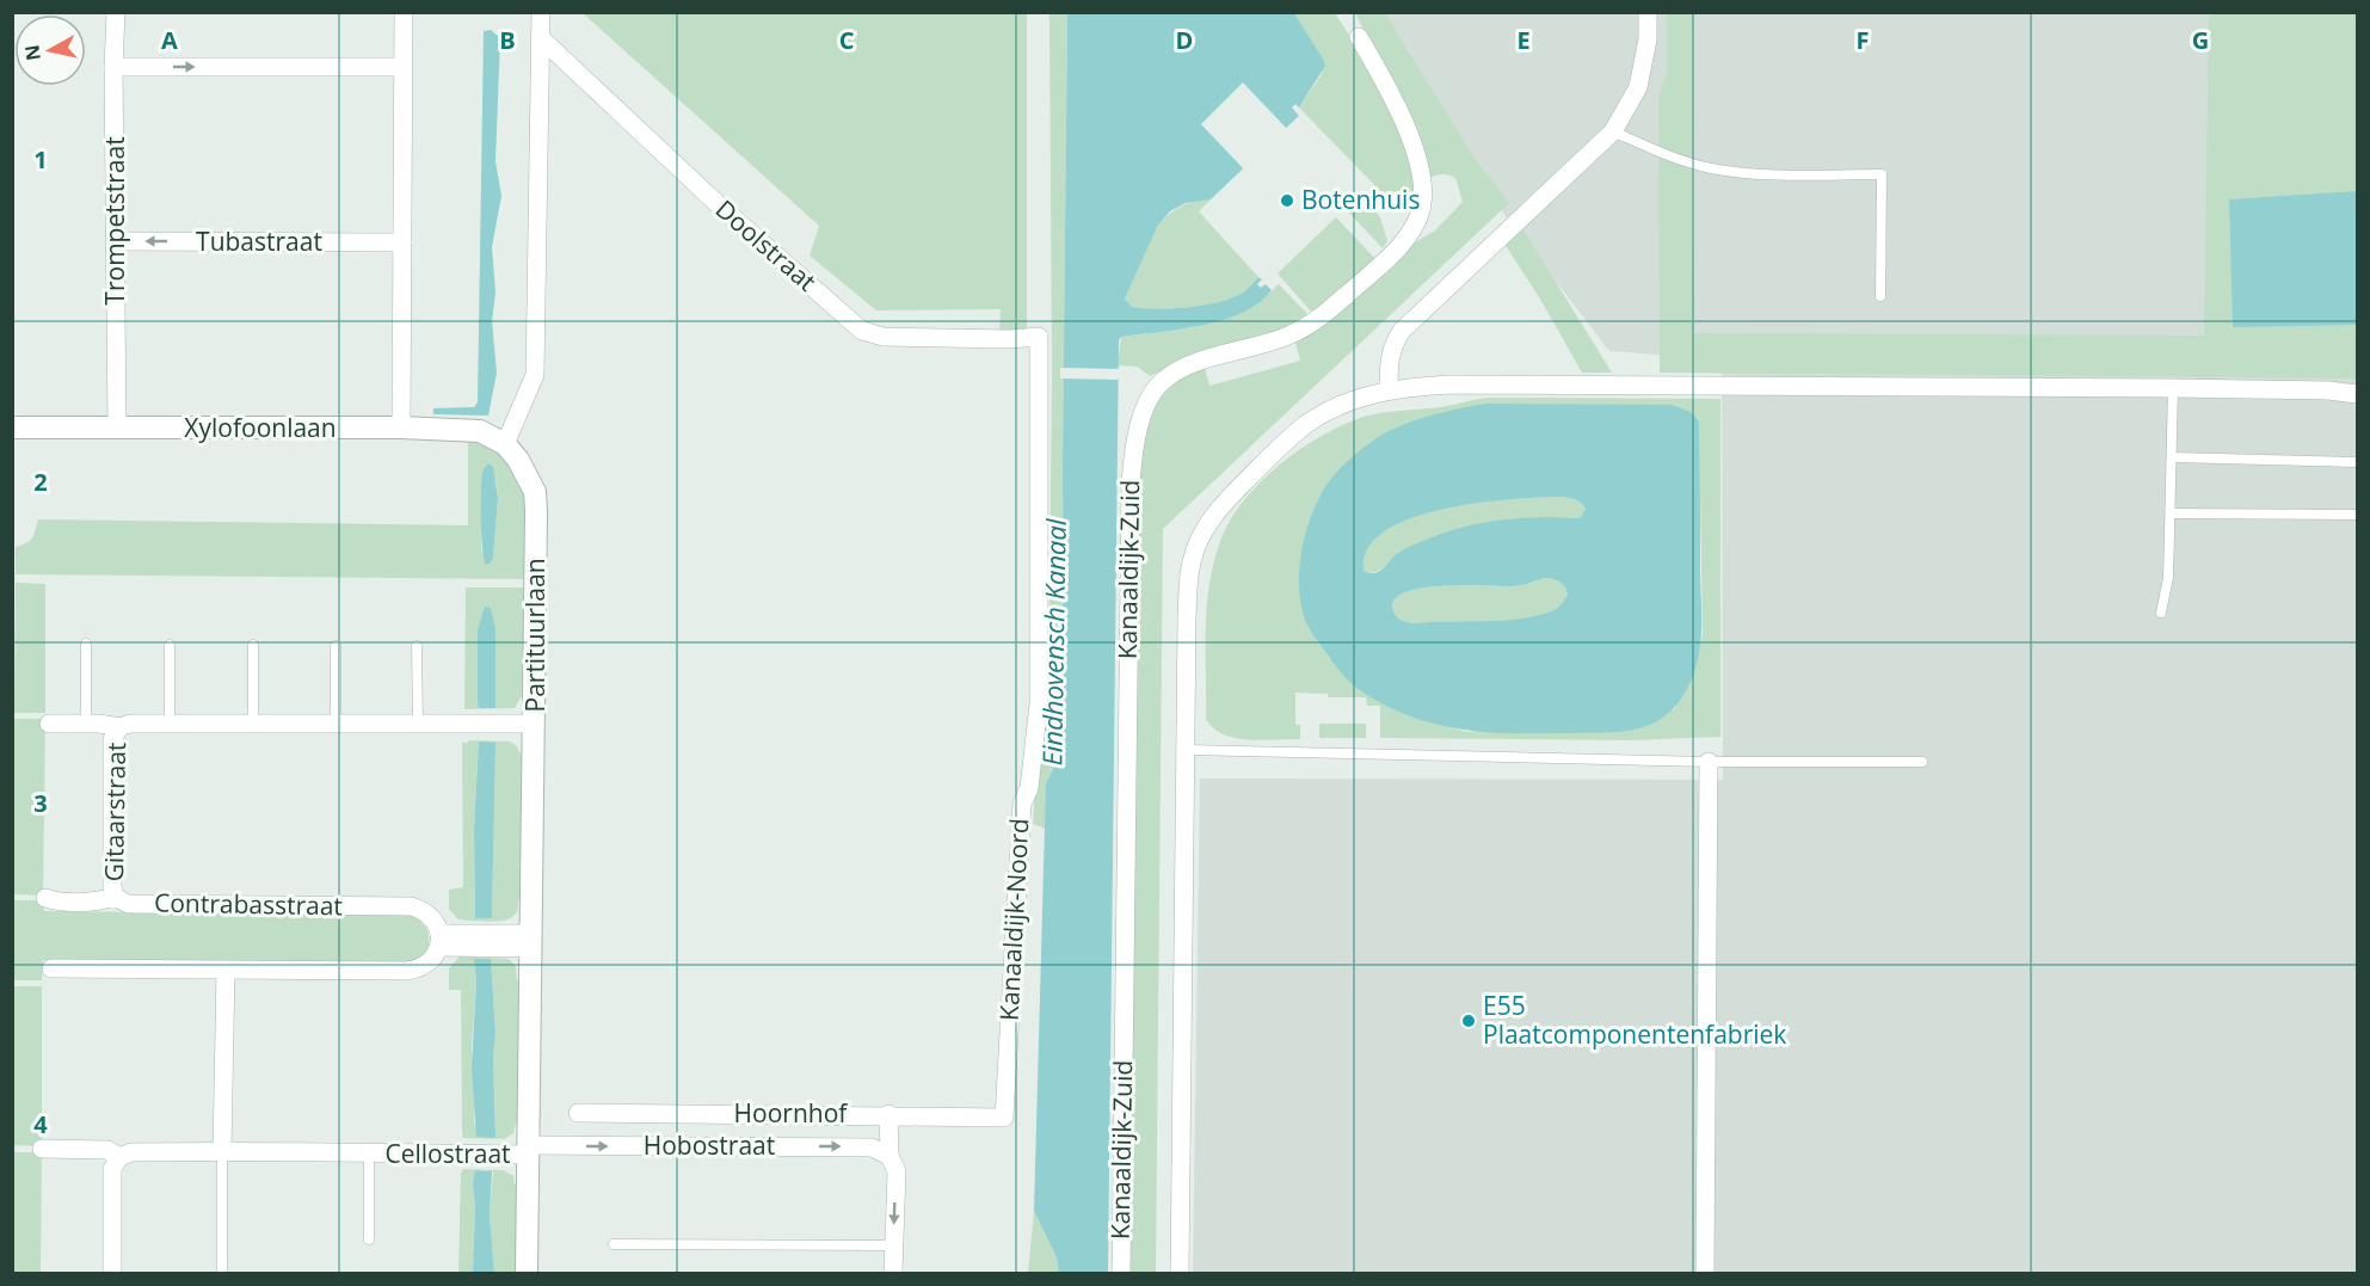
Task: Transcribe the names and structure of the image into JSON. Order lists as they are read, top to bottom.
{
  "streets": {
    "street": [
      "Trompetstraat",
      "Tubastraat",
      "Doolstraat",
      "Xylofoonlaan",
      "Kanaaldijk-Zuid",
      "Partituurlaan",
      "Gitaarstraat",
      "Contrabasstraat",
      "Kanaaldijk-Noord",
      "Hoornhof",
      "Hobostraat",
      "Cellostraat"
    ]
  },
  "crossings": [
    ["Trompetstraat", "Tubastraat"],
    ["Trompetstraat", "Xylofoonlaan"],
    ["Doolstraat", "Kanaaldijk-Noord"],
    ["Xylofoonlaan", "Partituurlaan"],
    ["Partituurlaan", "Gitaarstraat"],
    ["Partituurlaan", "Hobostraat"],
    ["Partituurlaan", "Cellostraat"],
    ["Gitaarstraat", "Contrabasstraat"],
    ["Kanaaldijk-Noord", "Hoornhof"],
    ["Hobostraat", "Cellostraat"]
  ],
  "one_way": ["Tubastraat", "Hobostraat"],
  "water": ["Eindhovensch Kanaal"],
  "places": ["Botenhuis", "E55 Plaatcomponentenfabriek"],
  "north": "left",
  "grid": {
    "columns": [
      "A",
      "B",
      "C",
      "D",
      "E",
      "F",
      "G"
    ],
    "rows": [
      "1",
      "2",
      "3",
      "4"
    ]
  }
}
